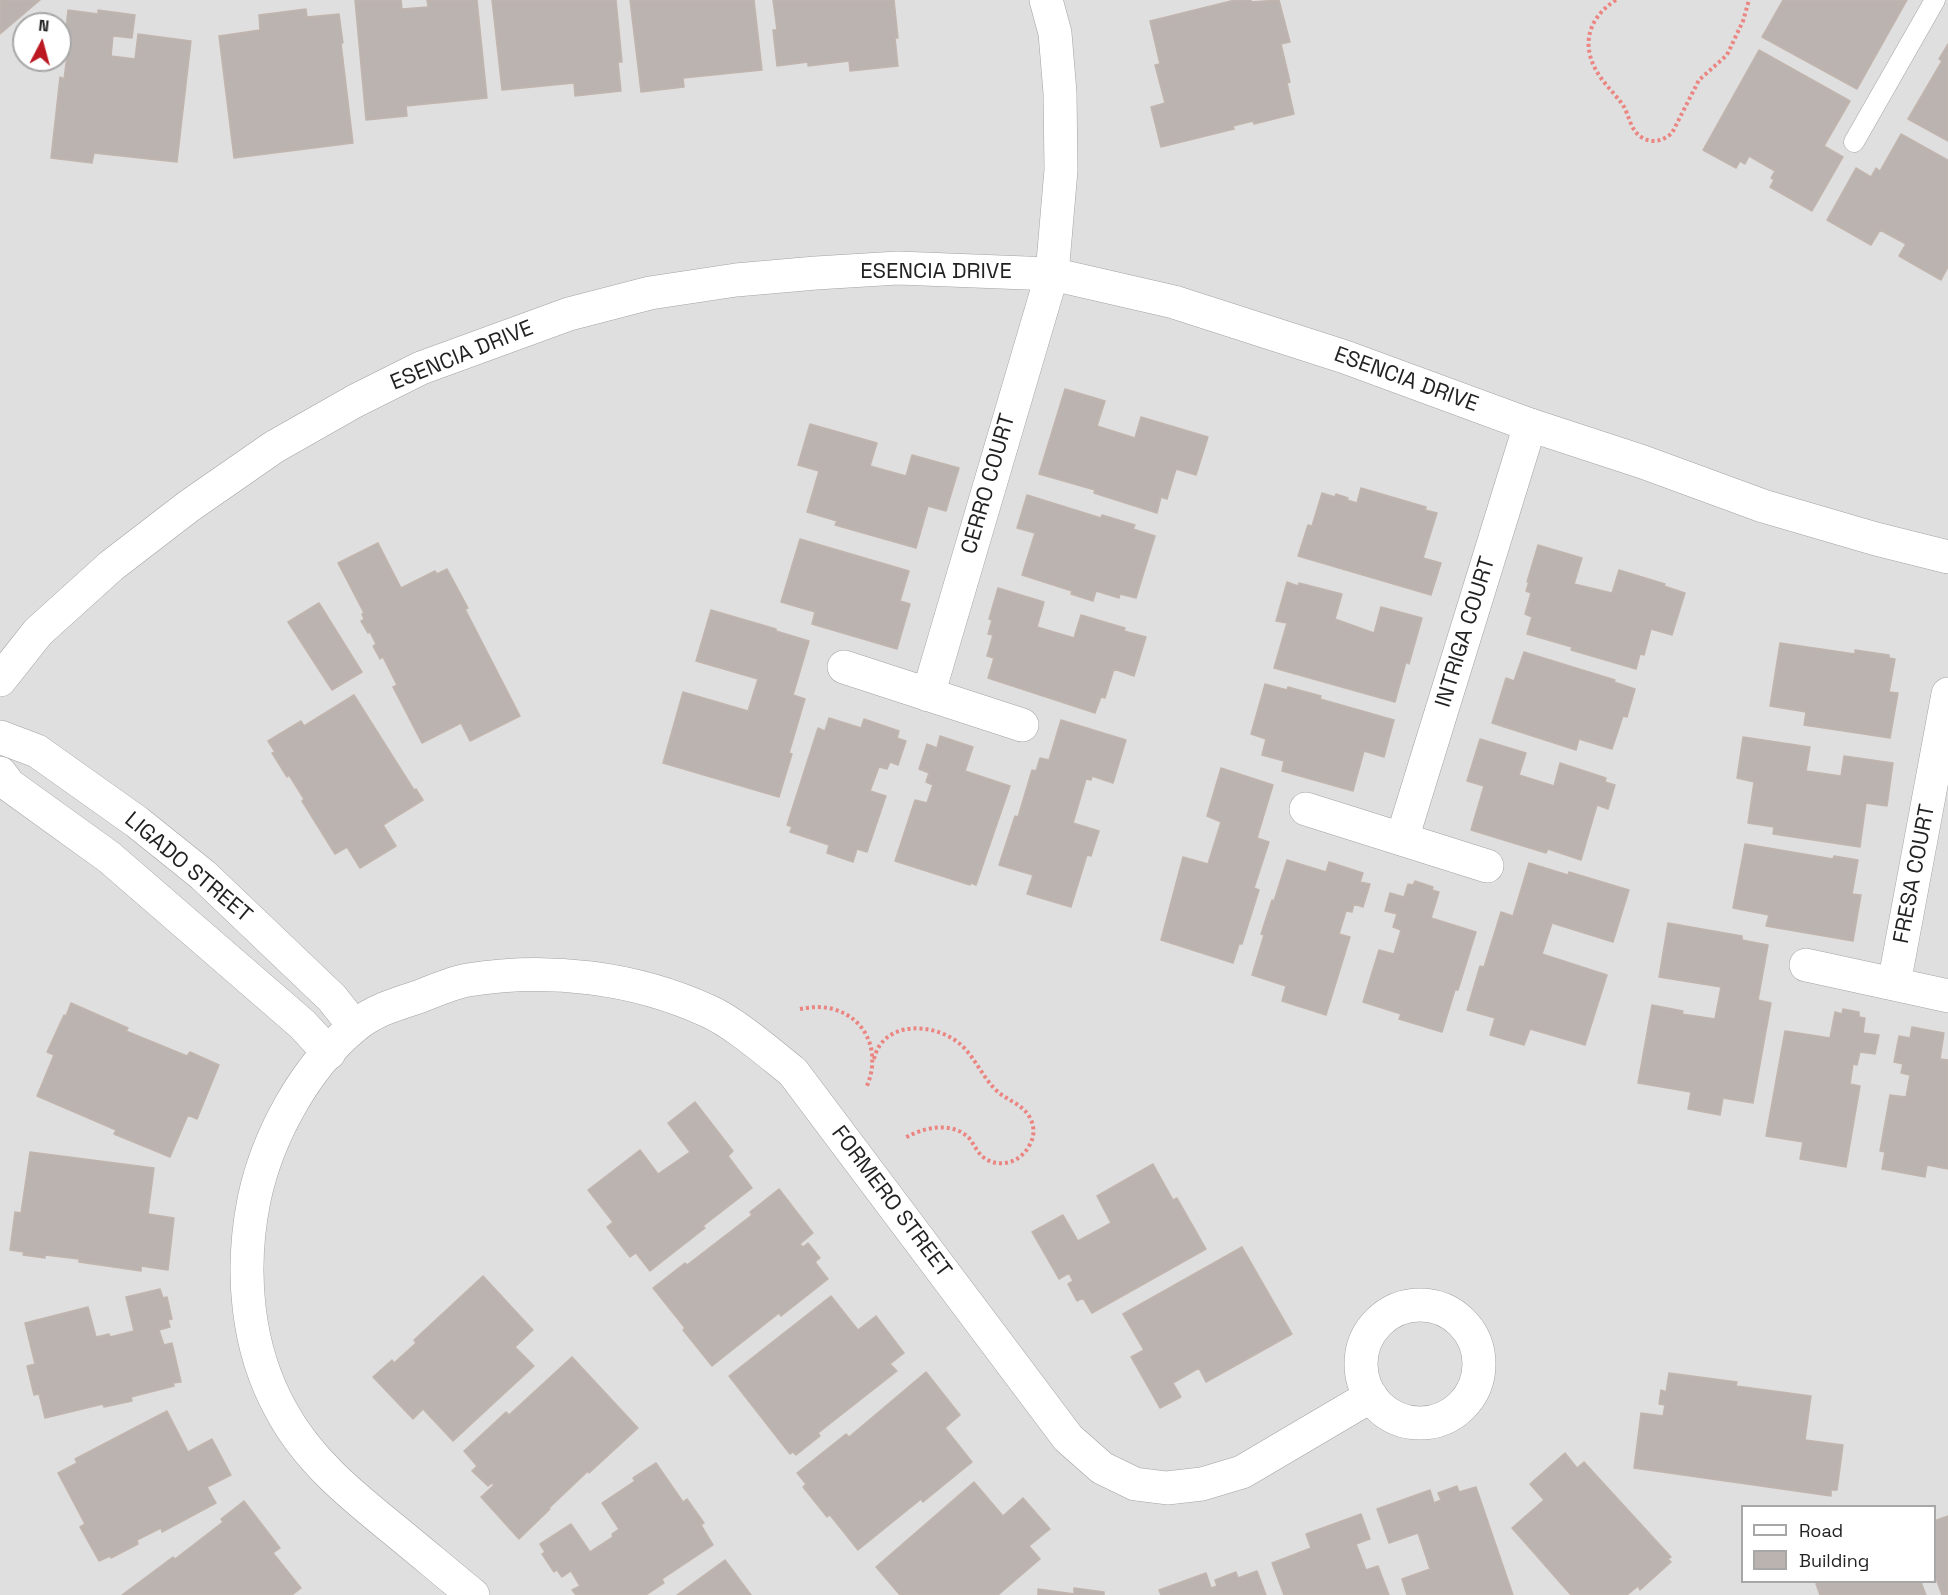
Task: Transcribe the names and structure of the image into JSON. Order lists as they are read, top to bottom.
{
  "streets": {
    "street": [
      "ESENCIA DRIVE",
      "CERRO COURT",
      "INTRIGA COURT",
      "LIGADO STREET",
      "FRESA COURT",
      "FORMERO STREET"
    ]
  },
  "crossings": [
    ["ESENCIA DRIVE", "CERRO COURT"],
    ["ESENCIA DRIVE", "INTRIGA COURT"],
    ["LIGADO STREET", "FORMERO STREET"]
  ],
  "legend": ["Road", "Building"],
  "north": "top"
}
